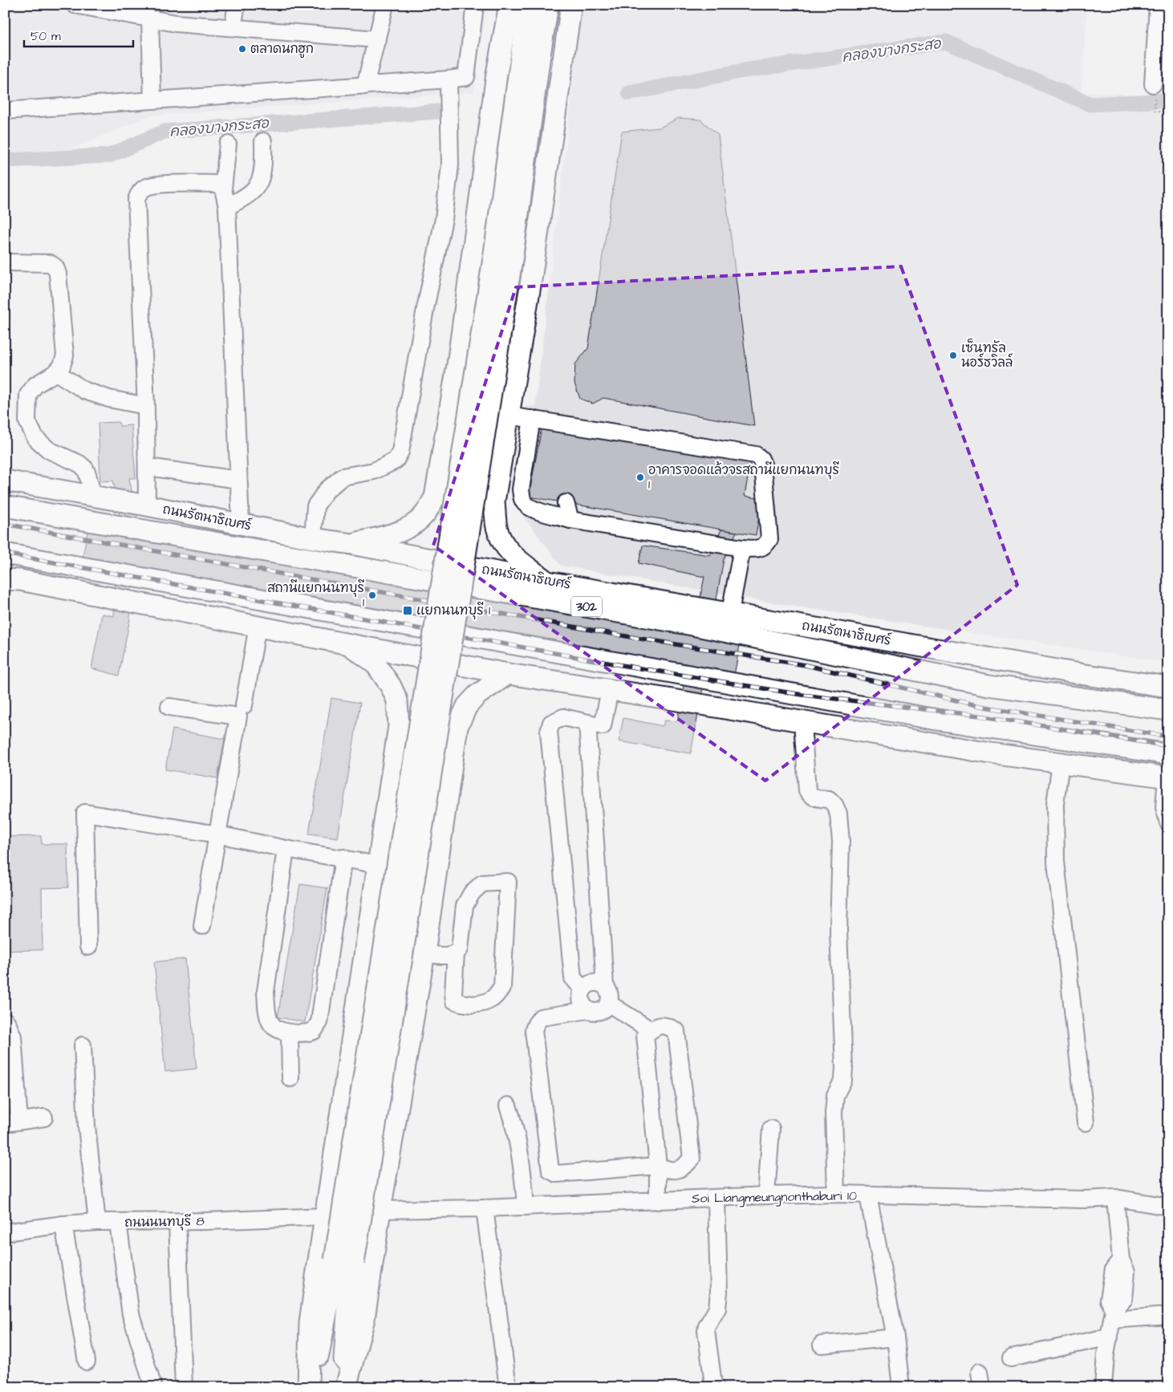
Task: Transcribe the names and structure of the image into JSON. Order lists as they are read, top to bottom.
{
  "streets": {
    "main road": ["ถนนรัตนาธิเบศร์", "302"],
    "street": ["Soi Liangmeungnonthaburi 10", "ถนนนนทบุรี 8"]
  },
  "water": ["คลองบางกระสอ"],
  "places": {
    "other": [
      "ตลาดนกฮูก",
      "เซ็นทรัล นอร์ธวิลล์",
      "อาคารจอดแล้วจรสถานีแยกนนทบุรี 1",
      "สถานีแยกนนทบุรี 1"
    ],
    "transit": ["แยกนนทบุรี 1"]
  },
  "scale_bar": "50 m"
}
